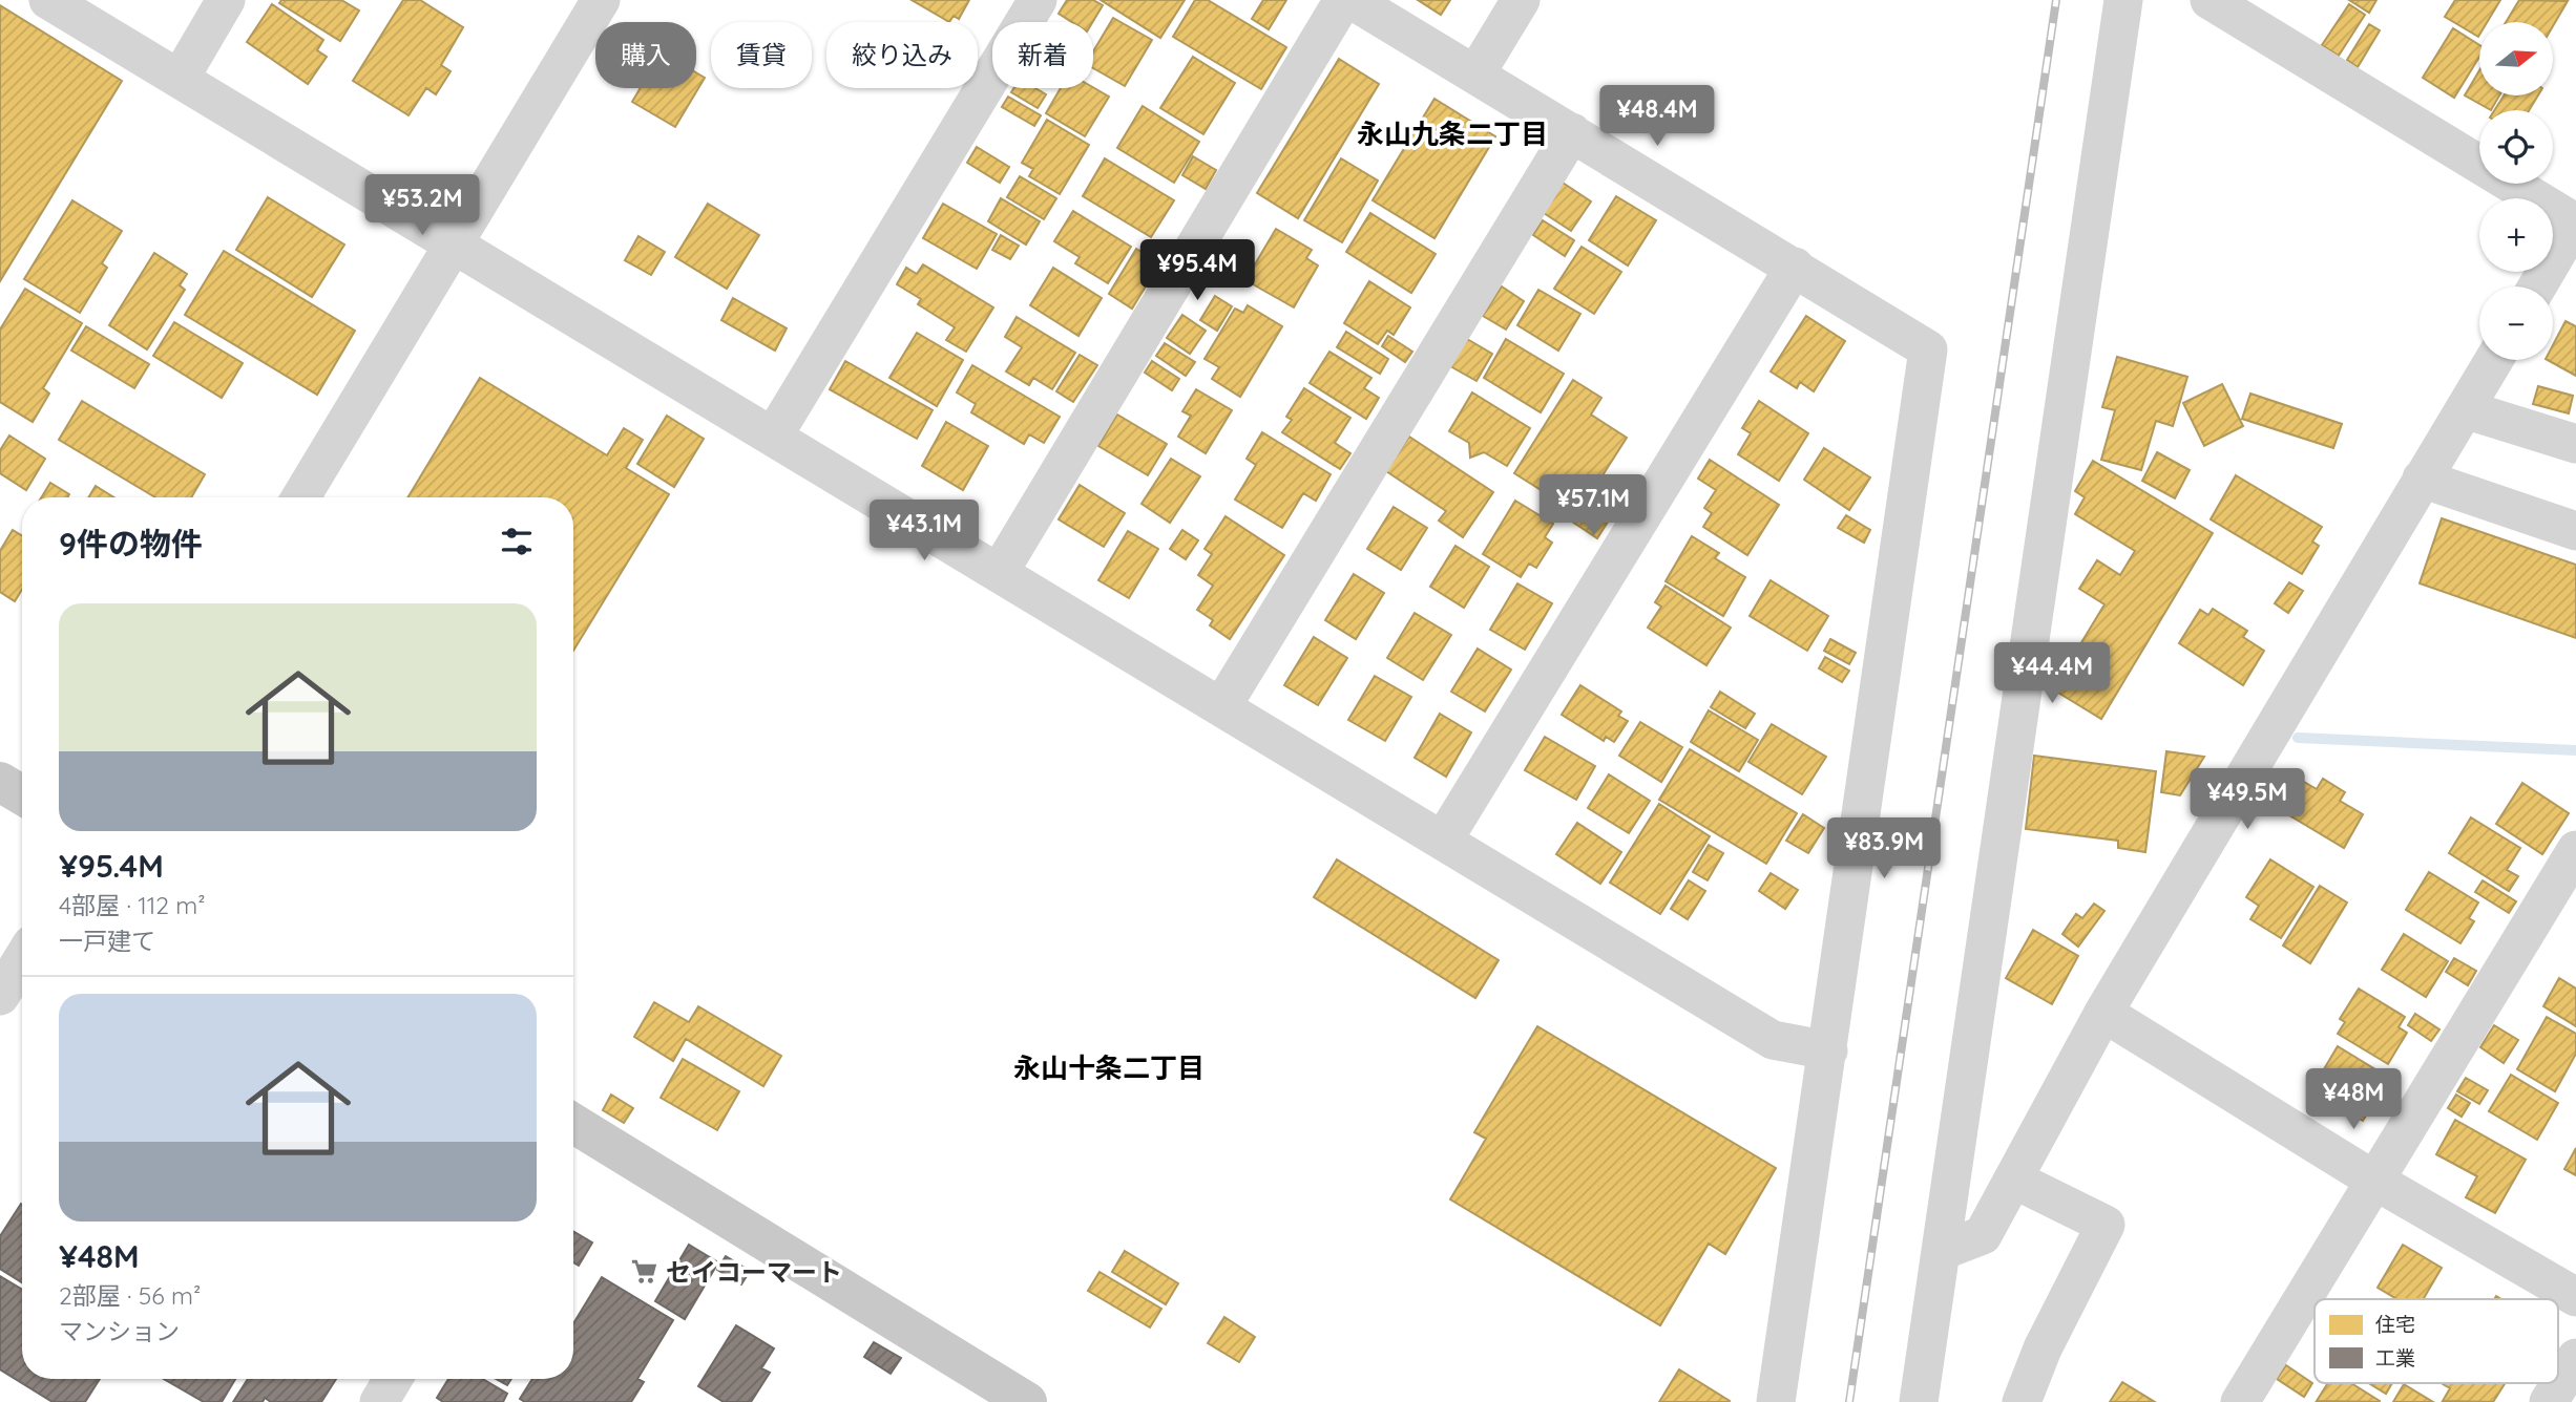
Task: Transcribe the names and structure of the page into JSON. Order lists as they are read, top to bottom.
{
  "districts": ["永山九条二丁目", "永山十条二丁目"],
  "places": {
    "supermarket": ["セイコーマート"]
  },
  "legend": ["住宅", "工業"],
  "north": "right",
  "page": {
    "map_buttons": ["+", "−"],
    "chip": [
      "購入",
      "賃貸",
      "絞り込み",
      "新着"
    ],
    "price": [
      "¥48.4M",
      "¥53.2M",
      "¥95.4M",
      "¥57.1M",
      "¥43.1M",
      "¥44.4M",
      "¥49.5M",
      "¥83.9M",
      "¥48M"
    ],
    "heading": "9件の物件",
    "list": [
      {
        "name": "¥95.4M",
        "note": "4部屋 · 112 m² · 一戸建て"
      },
      {
        "name": "¥48M",
        "note": "2部屋 · 56 m² · マンション"
      }
    ]
  }
}
